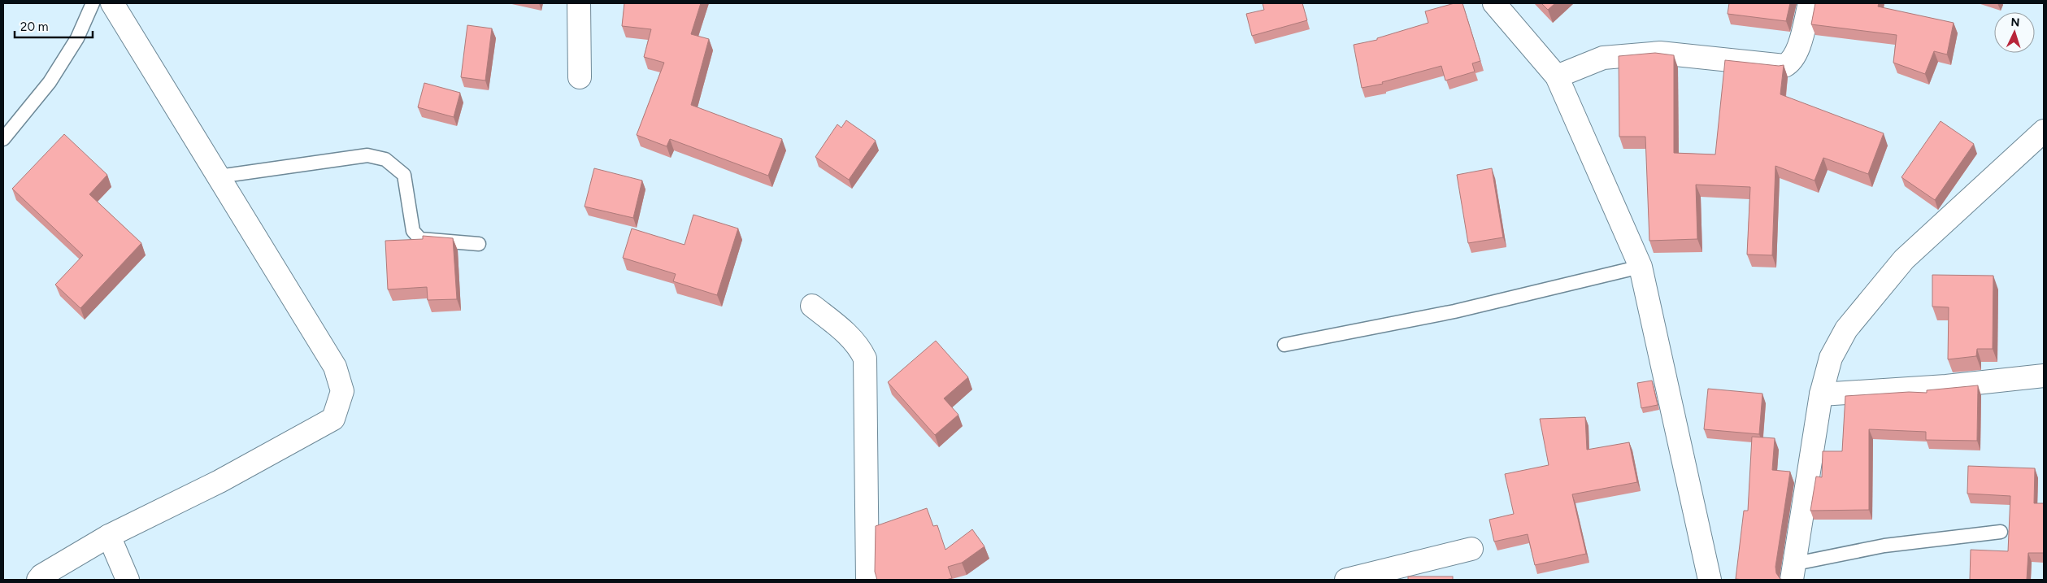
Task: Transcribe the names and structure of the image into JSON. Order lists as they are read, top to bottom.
{
  "scale_bar": "20 m",
  "north": "top"
}
